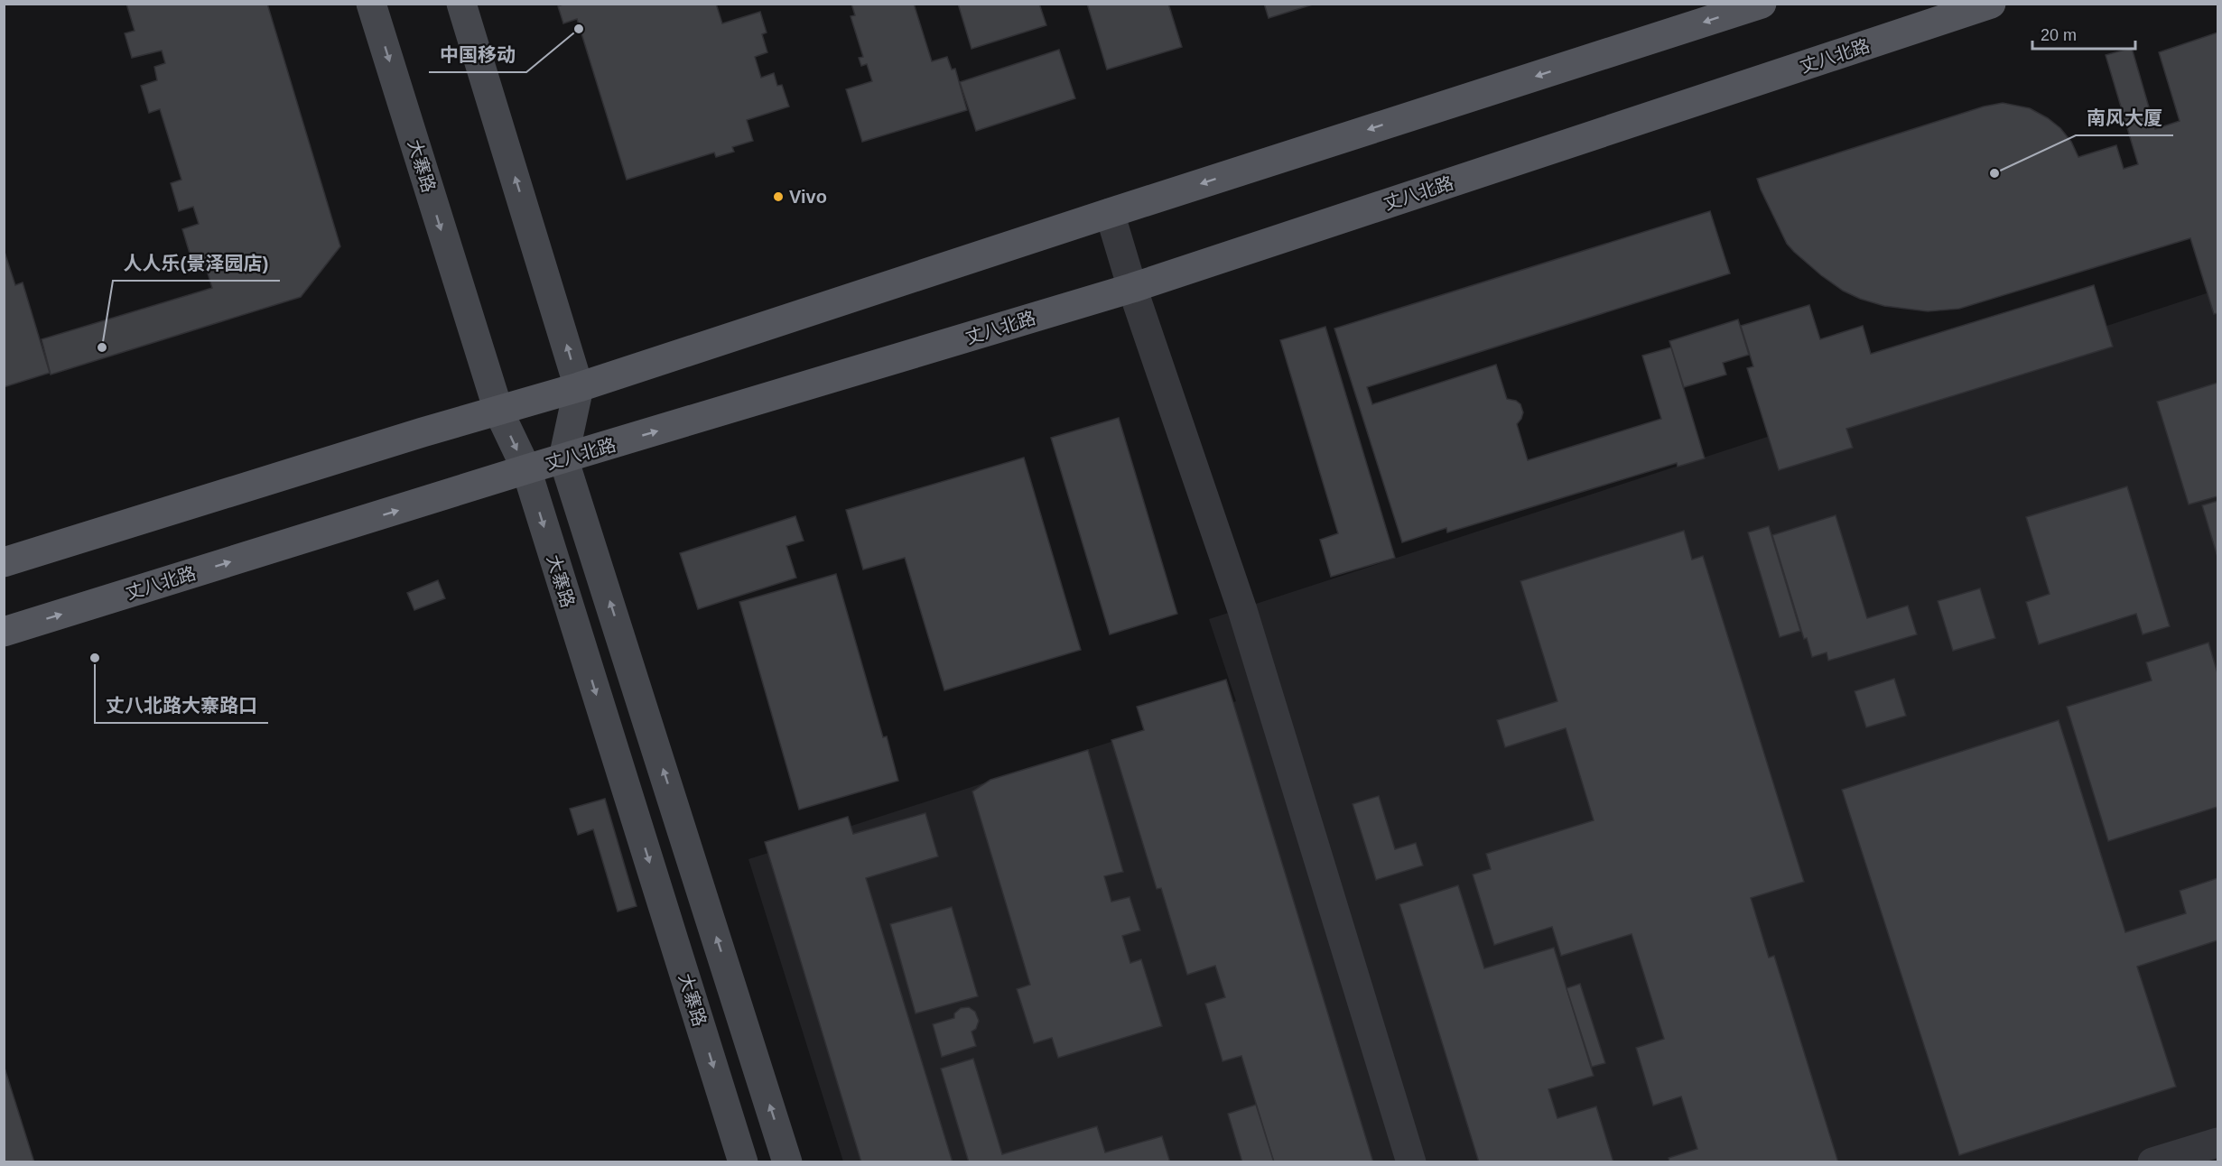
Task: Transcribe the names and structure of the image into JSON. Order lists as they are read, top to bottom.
{
  "streets": {
    "main road": ["丈八北路", "大寨路"]
  },
  "crossings": [
    ["丈八北路", "大寨路"]
  ],
  "places": [
    "中国移动",
    "南风大厦",
    "Vivo",
    "人人乐(景泽园店)",
    "丈八北路大寨路口"
  ],
  "scale_bar": "20 m"
}
